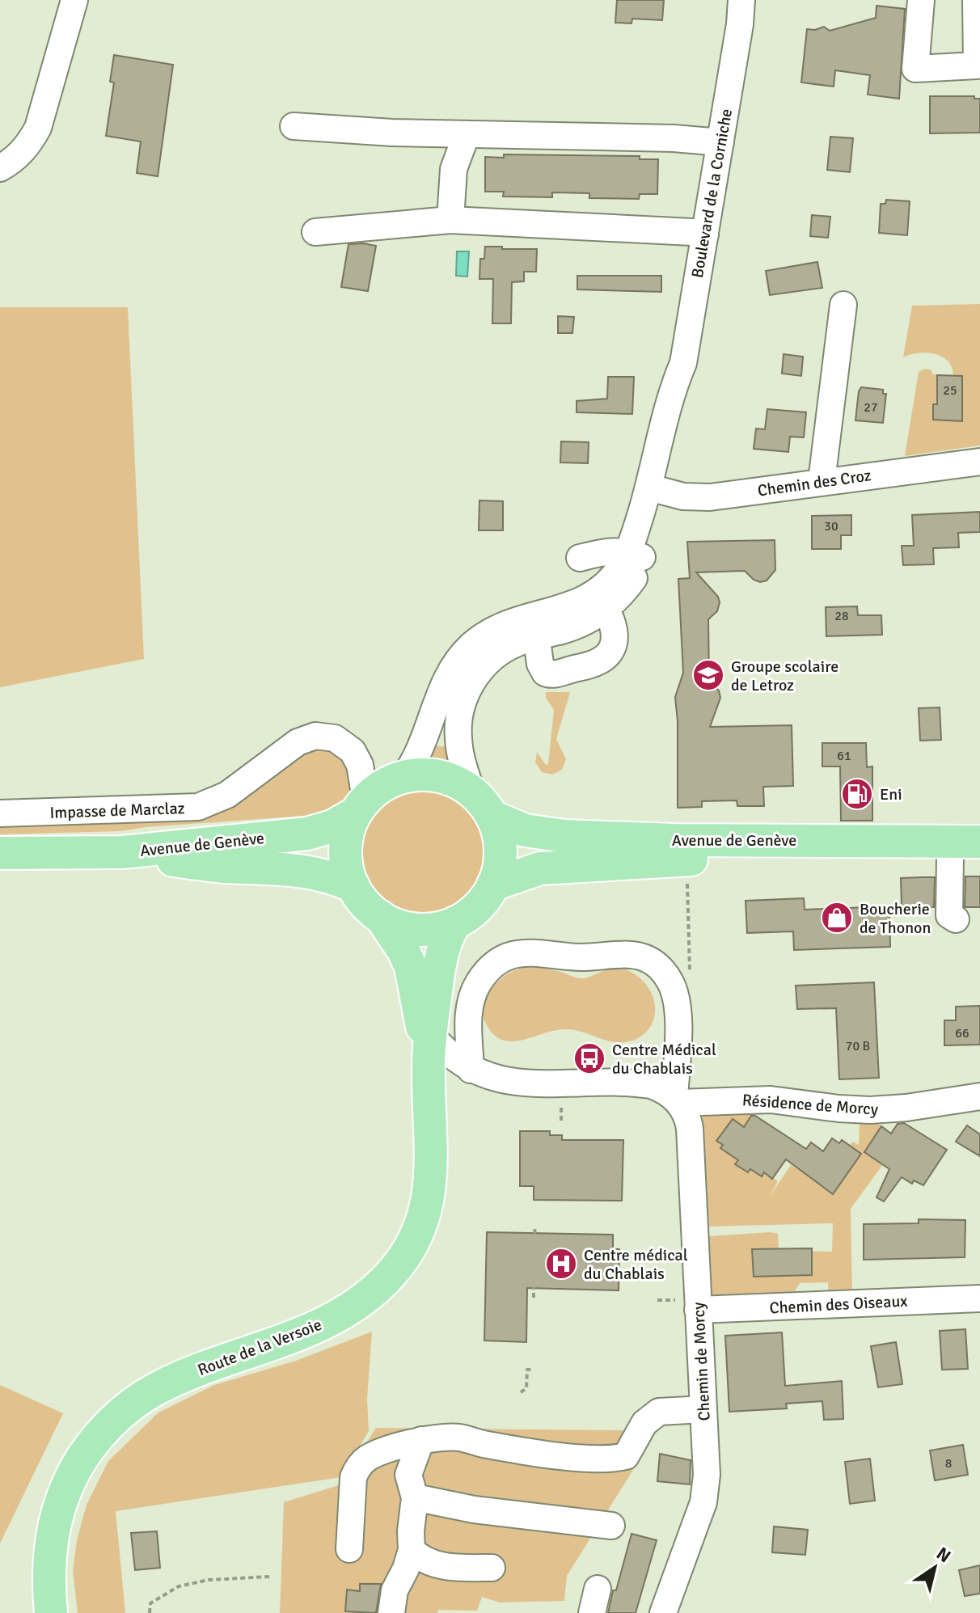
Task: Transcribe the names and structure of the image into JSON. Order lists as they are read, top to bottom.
{
  "streets": {
    "main road": ["Avenue de Genève", "Route de la Versoie"],
    "street": [
      "Boulevard de la Corniche",
      "Chemin des Croz",
      "Impasse de Marclaz",
      "Résidence de Morcy",
      "Chemin des Oiseaux",
      "Chemin de Morcy"
    ]
  },
  "crossings": [
    ["Boulevard de la Corniche", "Chemin des Croz"],
    ["Boulevard de la Corniche", "Impasse de Marclaz"],
    ["Boulevard de la Corniche", "Avenue de Genève"],
    ["Boulevard de la Corniche", "Route de la Versoie"],
    ["Impasse de Marclaz", "Avenue de Genève"],
    ["Impasse de Marclaz", "Route de la Versoie"],
    ["Avenue de Genève", "Route de la Versoie"],
    ["Résidence de Morcy", "Chemin de Morcy"],
    ["Chemin des Oiseaux", "Chemin de Morcy"]
  ],
  "places": {
    "school or university": ["Groupe scolaire de Letroz"],
    "fuel station": ["Eni"],
    "shop": ["Boucherie de Thonon"],
    "bus stop": ["Centre Médical du Chablais"],
    "hospital": ["Centre médical du Chablais"]
  },
  "house_numbers": [
    "25",
    "27",
    "30",
    "28",
    "61",
    "66",
    "70 B",
    "8"
  ],
  "north": "top right"
}
